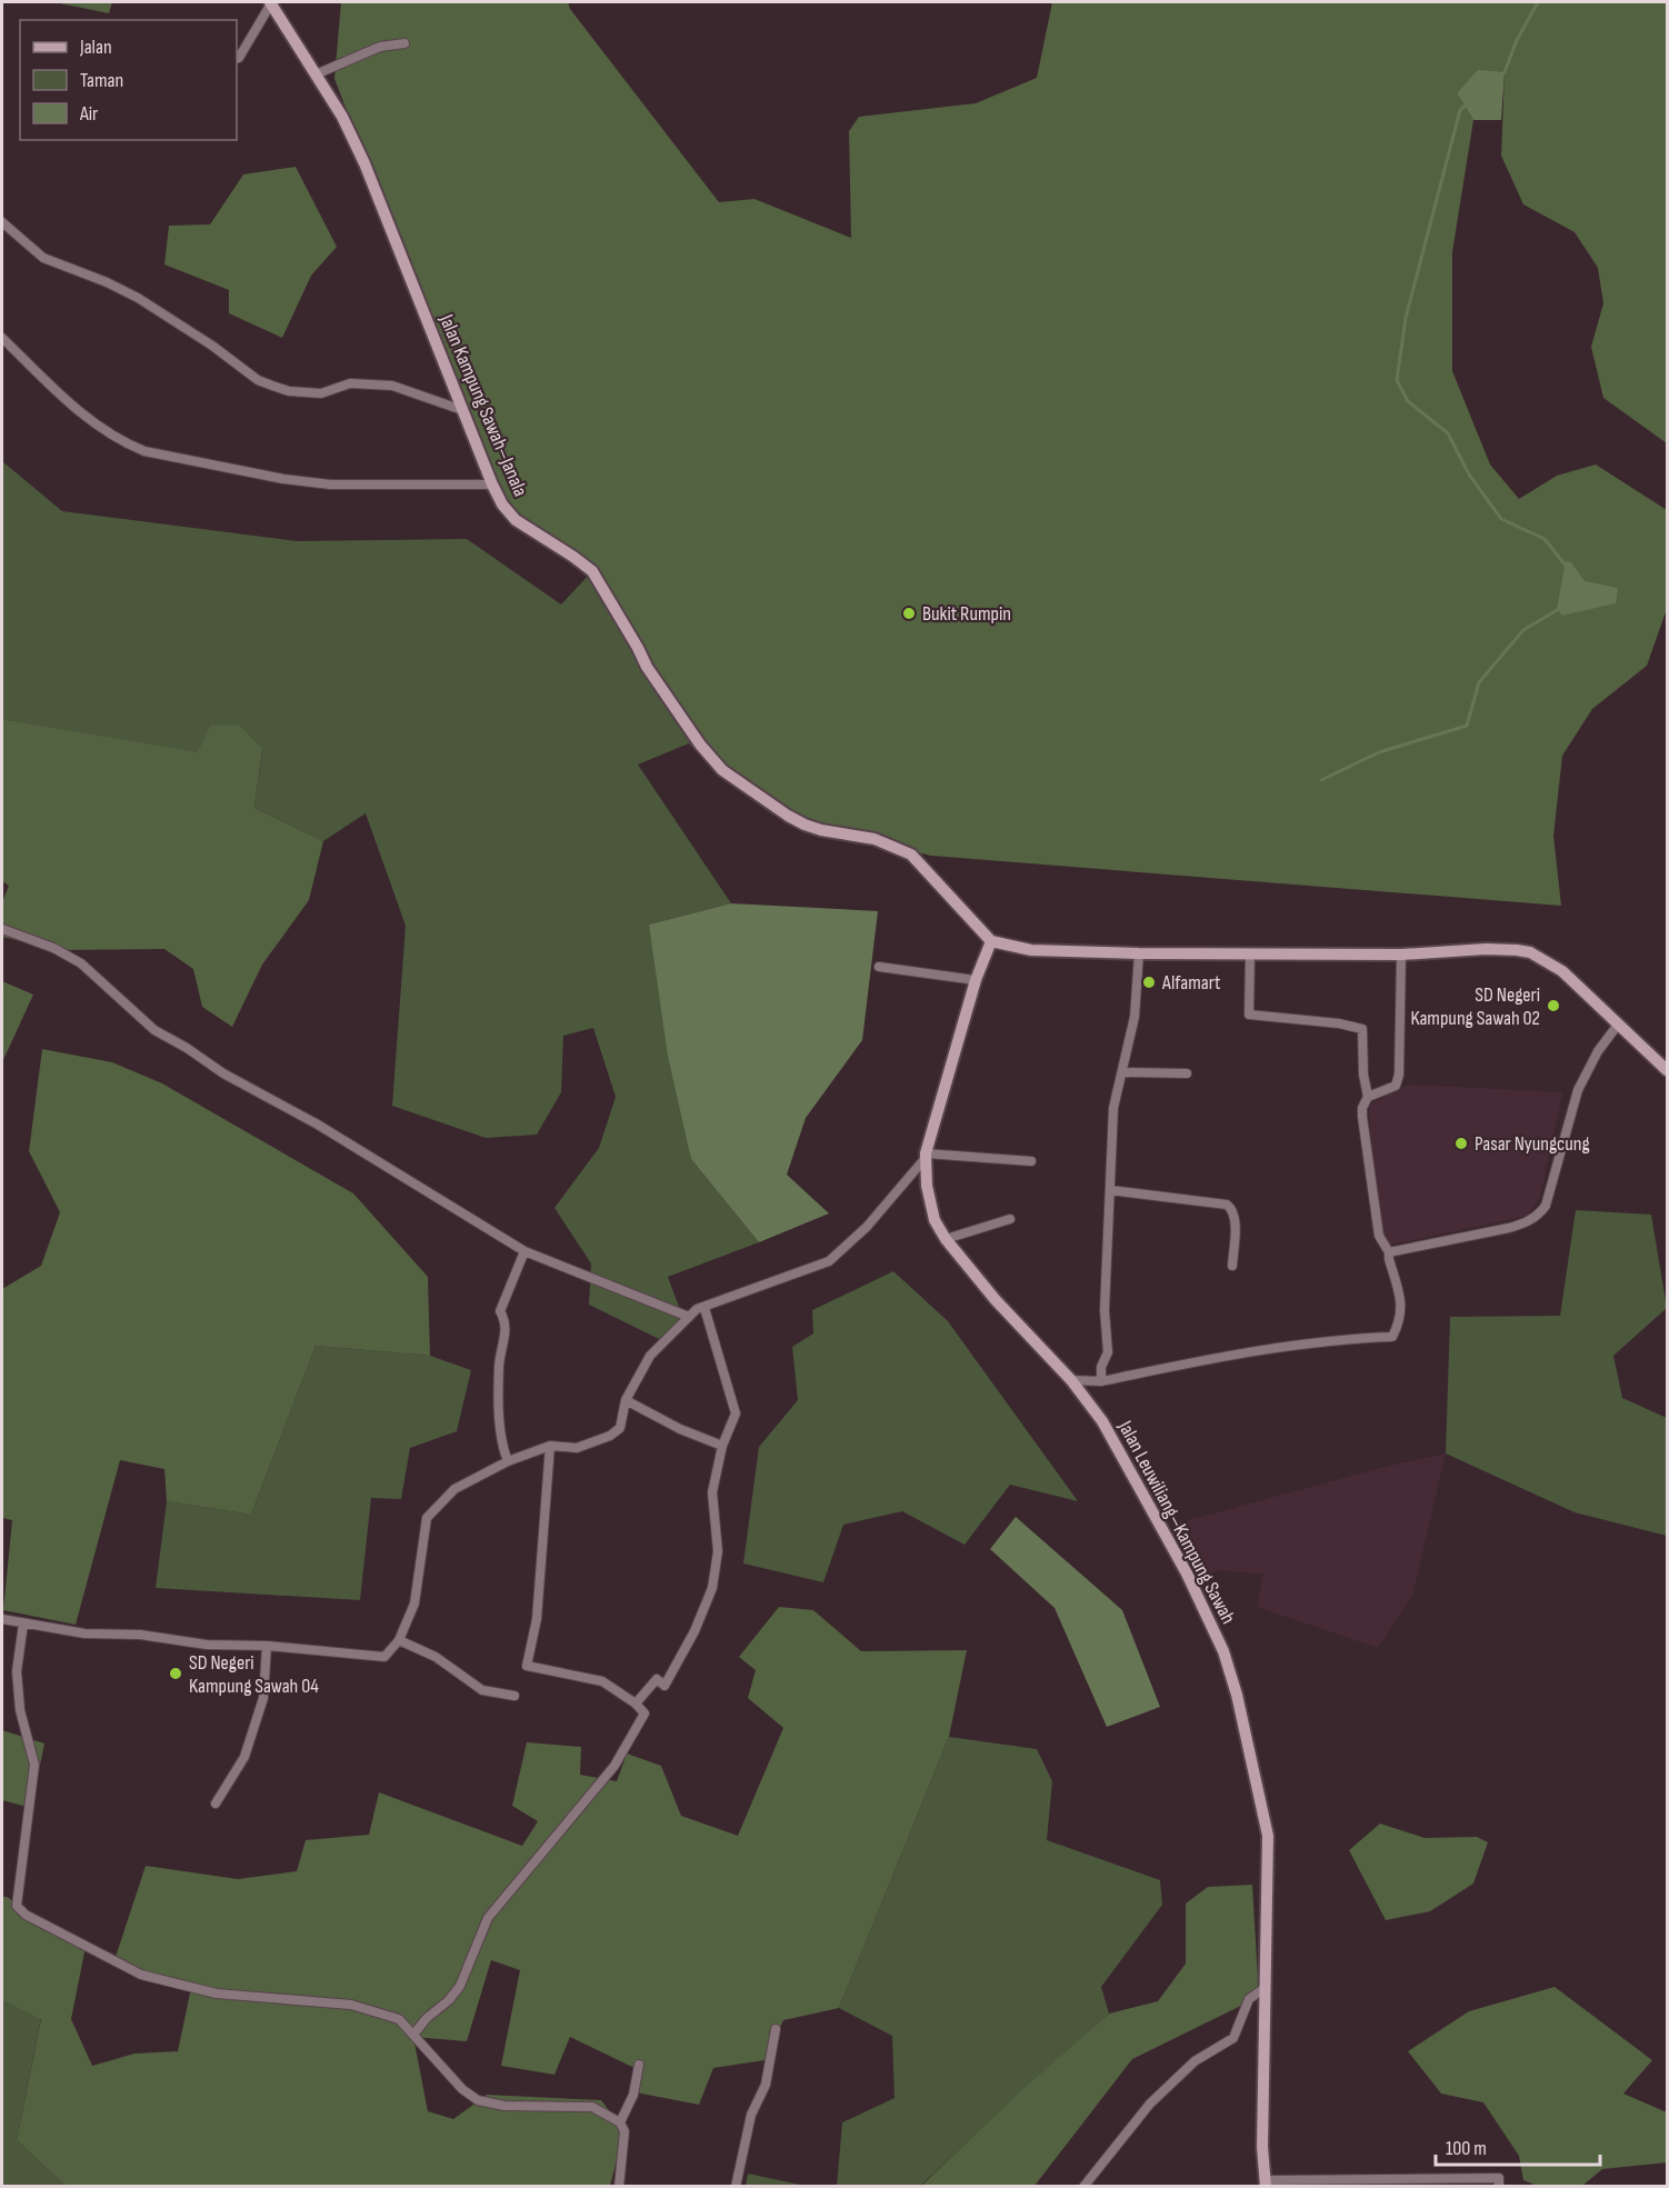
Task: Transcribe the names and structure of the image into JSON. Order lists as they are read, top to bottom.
{
  "streets": {
    "main road": ["Jalan Kampung Sawah–Janala", "Jalan Leuwiliang–Kampung Sawah"]
  },
  "crossings": [
    ["Jalan Kampung Sawah–Janala", "Jalan Leuwiliang–Kampung Sawah"]
  ],
  "places": [
    "Bukit Rumpin",
    "Alfamart",
    "SD Negeri Kampung Sawah 02",
    "Pasar Nyungcung",
    "SD Negeri Kampung Sawah 04"
  ],
  "legend": ["Jalan", "Taman", "Air"],
  "scale_bar": "100 m"
}
